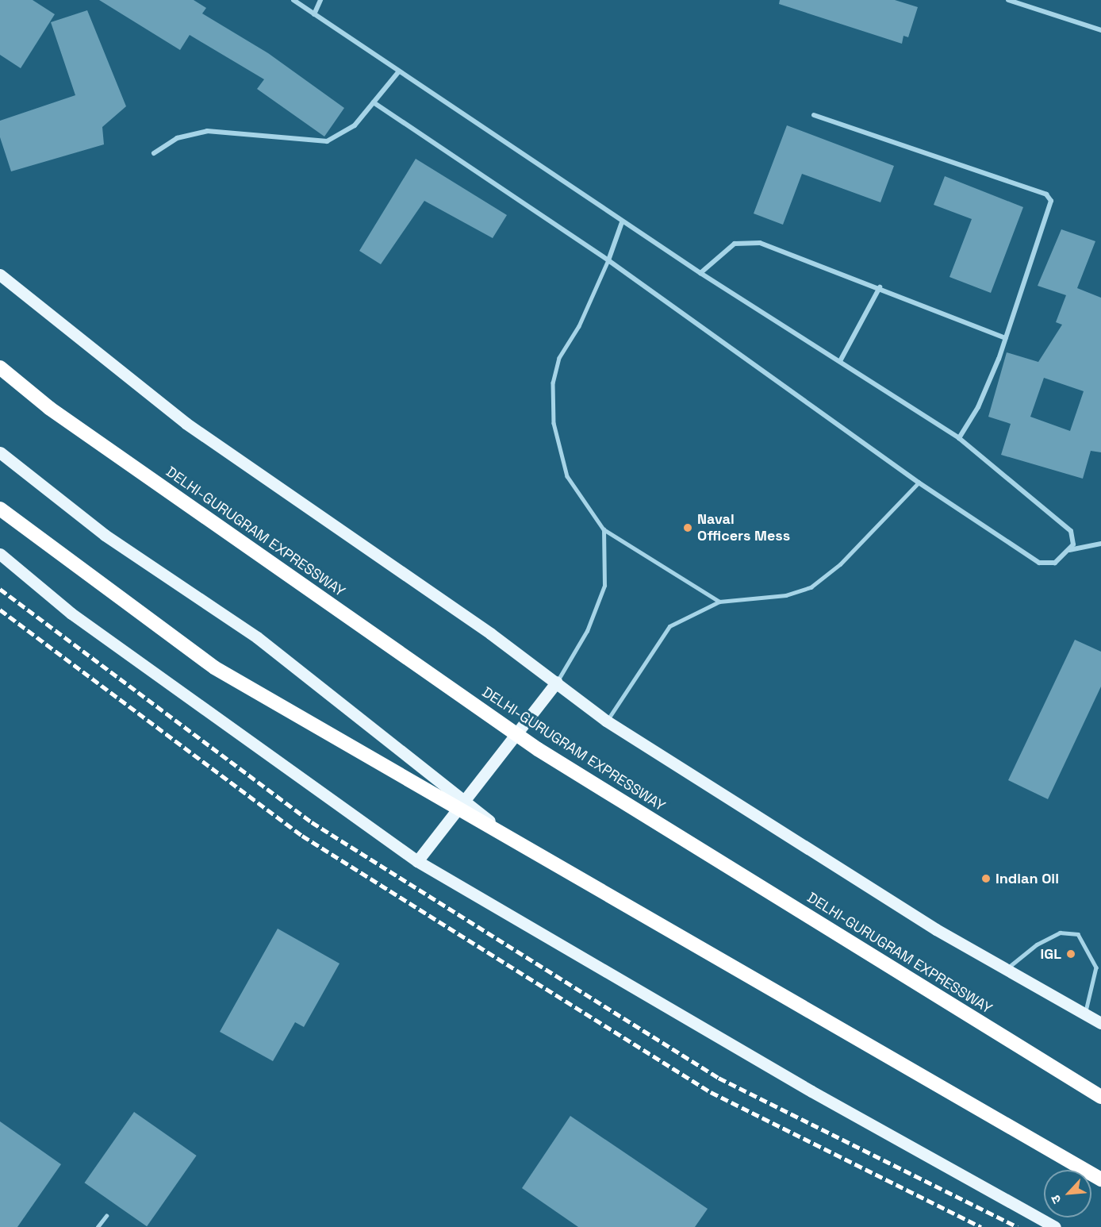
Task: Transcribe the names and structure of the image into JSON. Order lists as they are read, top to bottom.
{
  "streets": {
    "highway": ["DELHI-GURUGRAM EXPRESSWAY"]
  },
  "places": ["Naval Officers Mess", "Indian Oil", "IGL"],
  "north": "bottom left"
}
